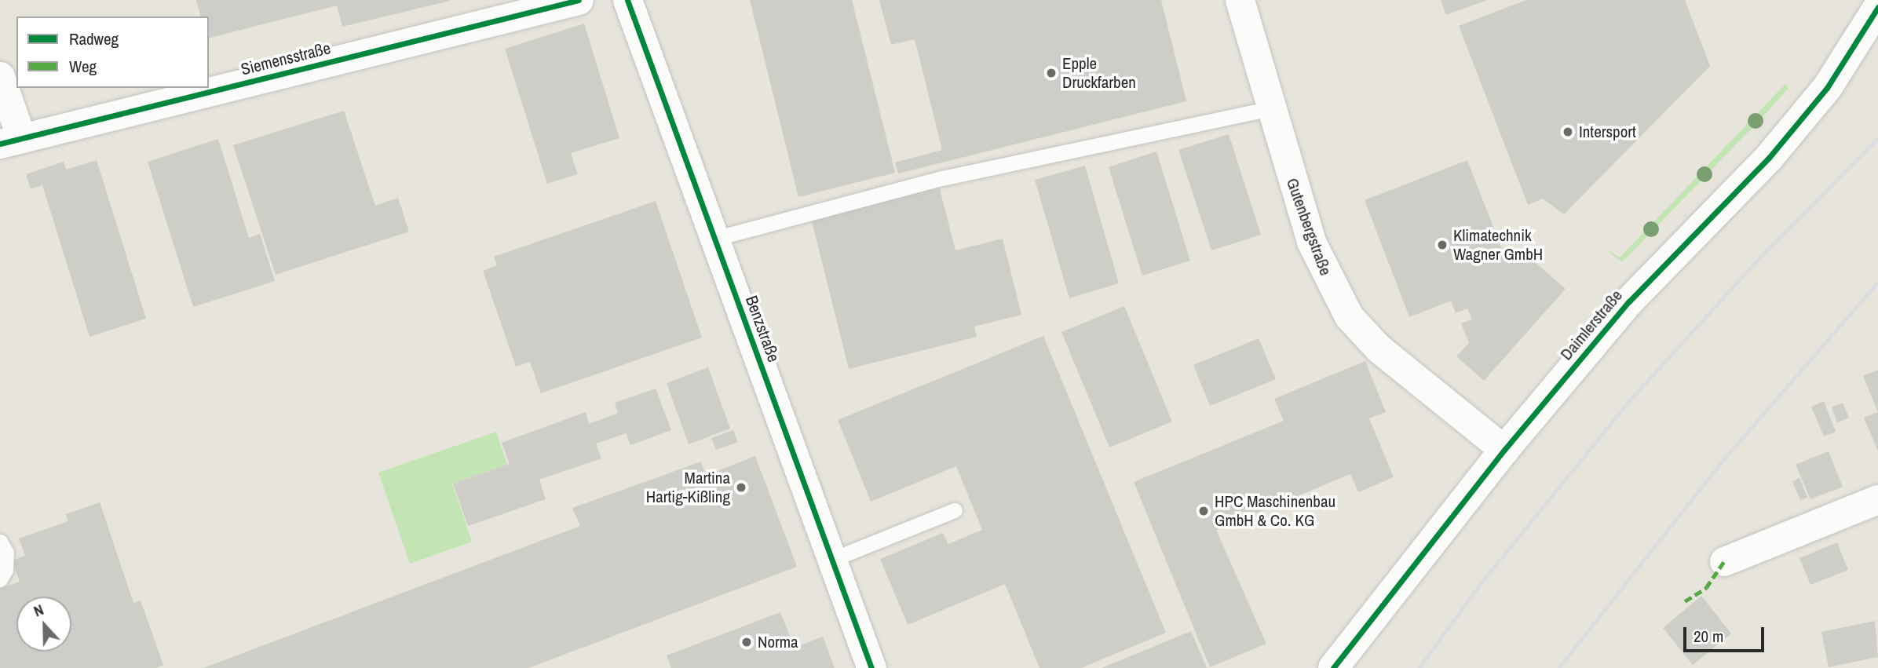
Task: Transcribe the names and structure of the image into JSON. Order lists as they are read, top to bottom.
{
  "streets": {
    "street": [
      "Siemensstraße",
      "Gutenbergstraße",
      "Daimlerstraße",
      "Benzstraße"
    ]
  },
  "crossings": [
    ["Gutenbergstraße", "Daimlerstraße"]
  ],
  "places": [
    "Epple Druckfarben",
    "Intersport",
    "Klimatechnik Wagner GmbH",
    "Martina Hartig-Kißling",
    "HPC Maschinenbau GmbH & Co. KG",
    "Norma"
  ],
  "legend": ["Radweg", "Weg"],
  "scale_bar": "20 m",
  "north": "top"
}
